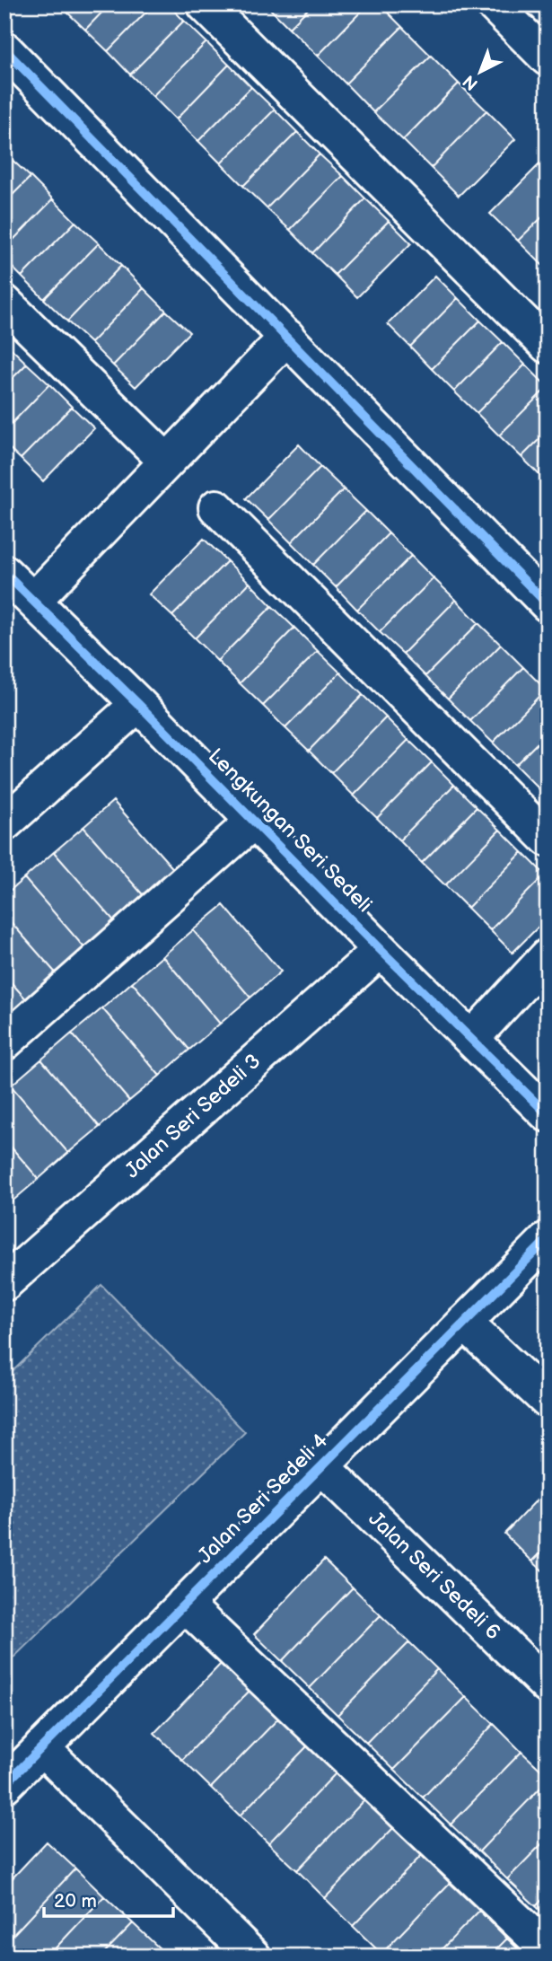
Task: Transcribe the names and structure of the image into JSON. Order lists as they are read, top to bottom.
{
  "streets": {
    "street": [
      "Lengkungan Seri Sedeli",
      "Jalan Seri Sedeli 3",
      "Jalan Seri Sedeli 4",
      "Jalan Seri Sedeli 6"
    ]
  },
  "crossings": [
    ["Lengkungan Seri Sedeli", "Jalan Seri Sedeli 3"],
    ["Jalan Seri Sedeli 4", "Jalan Seri Sedeli 6"]
  ],
  "scale_bar": "20 m",
  "north": "bottom left"
}
